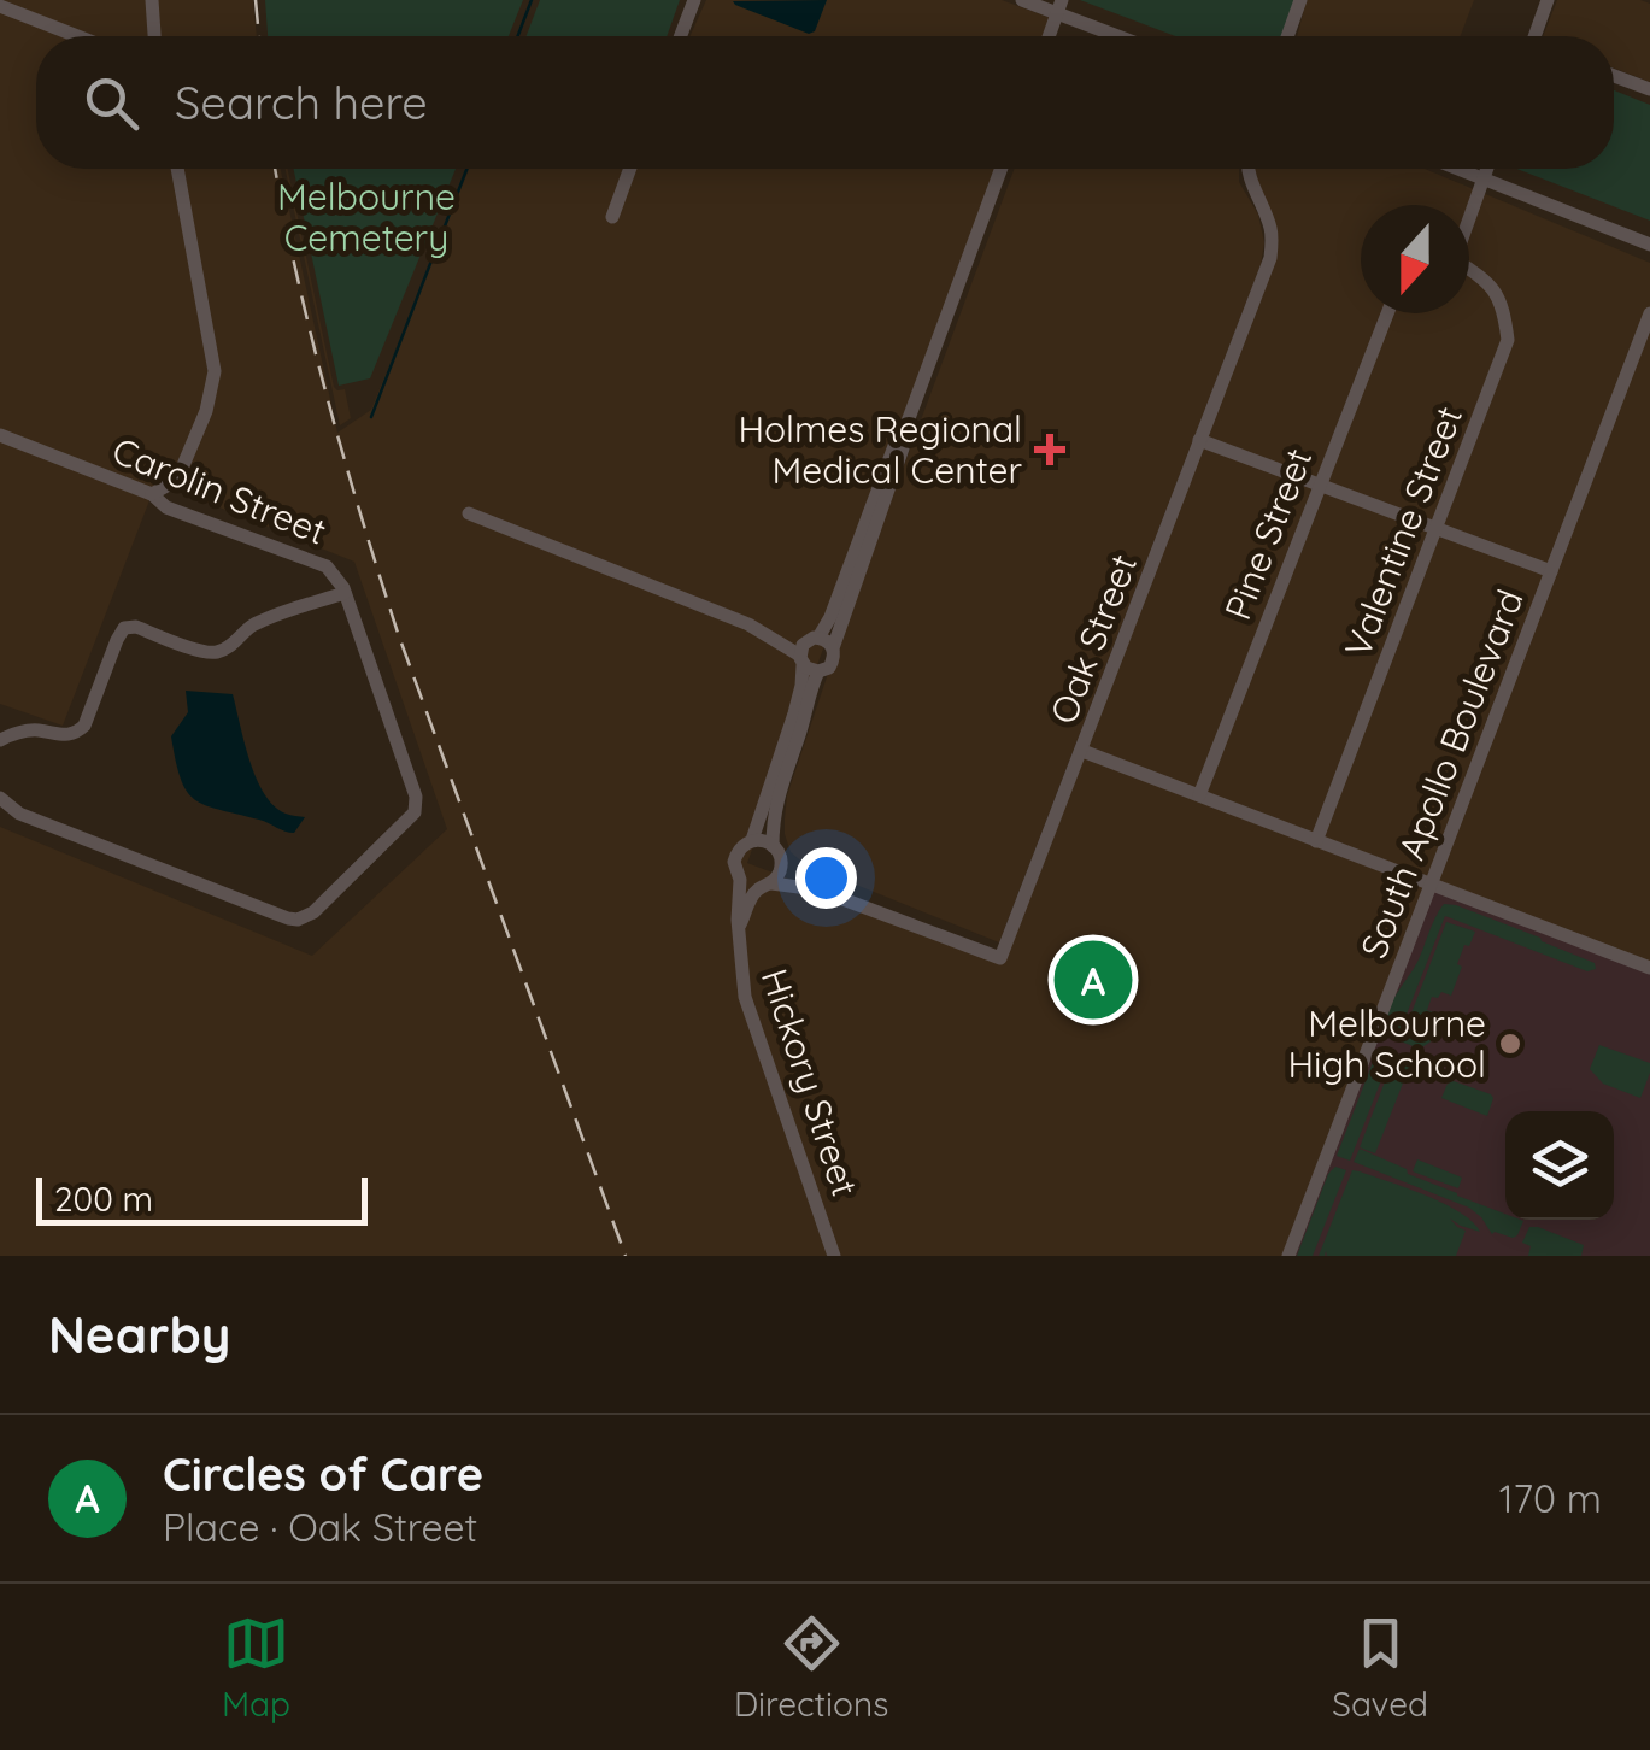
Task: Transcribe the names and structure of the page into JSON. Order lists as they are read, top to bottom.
{
  "streets": {
    "street": [
      "Carolin Street",
      "Valentine Street",
      "Pine Street",
      "Oak Street",
      "South Apollo Boulevard",
      "Hickory Street"
    ]
  },
  "crossings": [
    ["Oak Street", "Hickory Street"]
  ],
  "parks": ["Melbourne Cemetery"],
  "places": {
    "health": ["Holmes Regional Medical Center"],
    "other": ["Melbourne High School"]
  },
  "scale_bar": "200 m",
  "north": "bottom",
  "page": {
    "search": "Search here",
    "pins": "A",
    "scale": "200 m",
    "heading": "Nearby",
    "list": [
      {
        "mark": "A",
        "name": "Circles of Care",
        "note": "Place · Oak Street",
        "value": "170 m"
      }
    ],
    "nav": ["Map", "Directions", "Saved"]
  }
}
